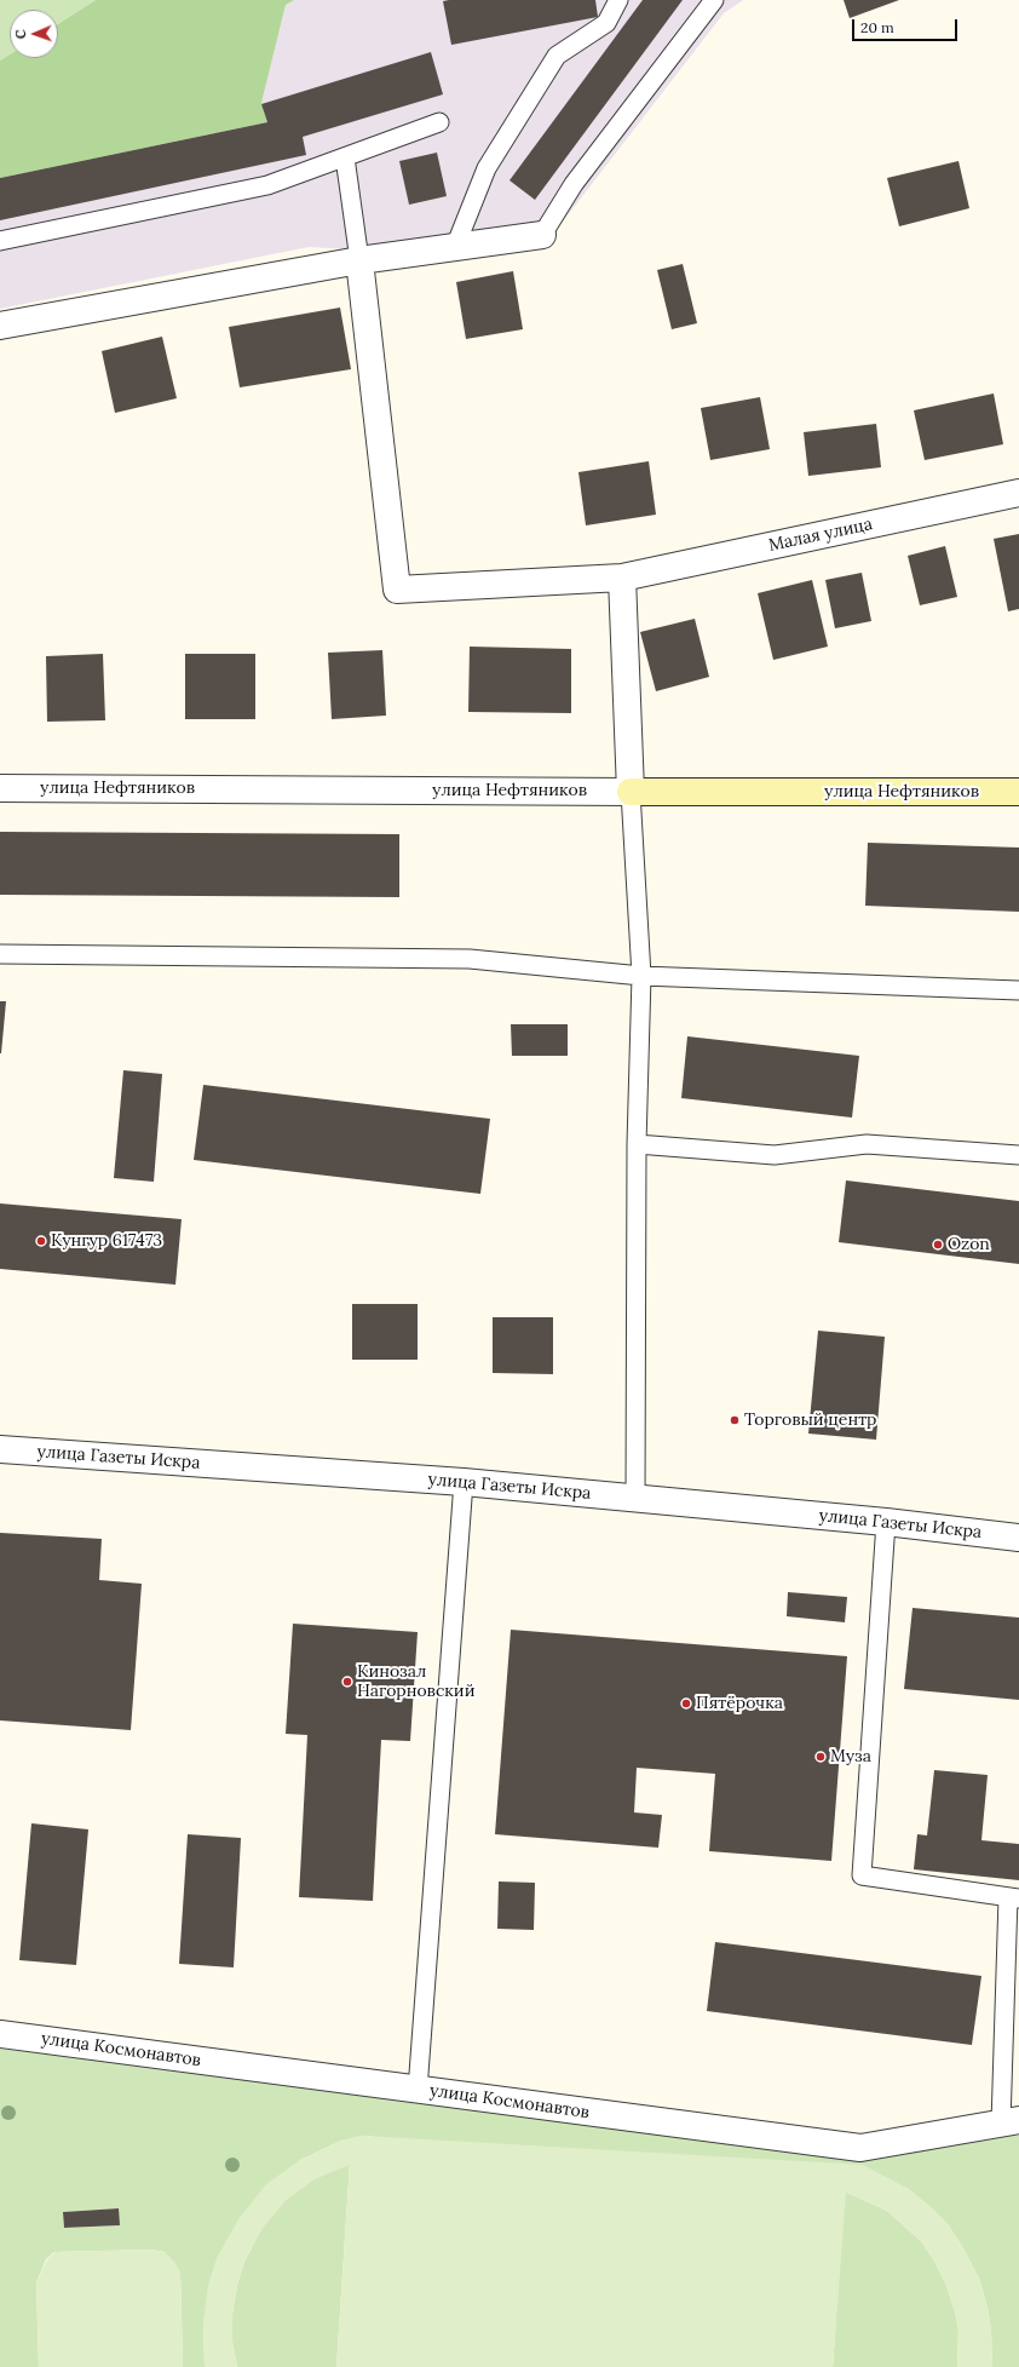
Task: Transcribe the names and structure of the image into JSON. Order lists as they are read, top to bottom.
{
  "streets": {
    "street": [
      "Малая улица",
      "улица Нефтяников",
      "улица Газеты Искра",
      "улица Космонавтов"
    ]
  },
  "places": [
    "Кунгур 617473",
    "Ozon",
    "Торговый центр",
    "Кинозал Нагорновский",
    "Пятёрочка",
    "Муза"
  ],
  "scale_bar": "20 m",
  "north": "left"
}
